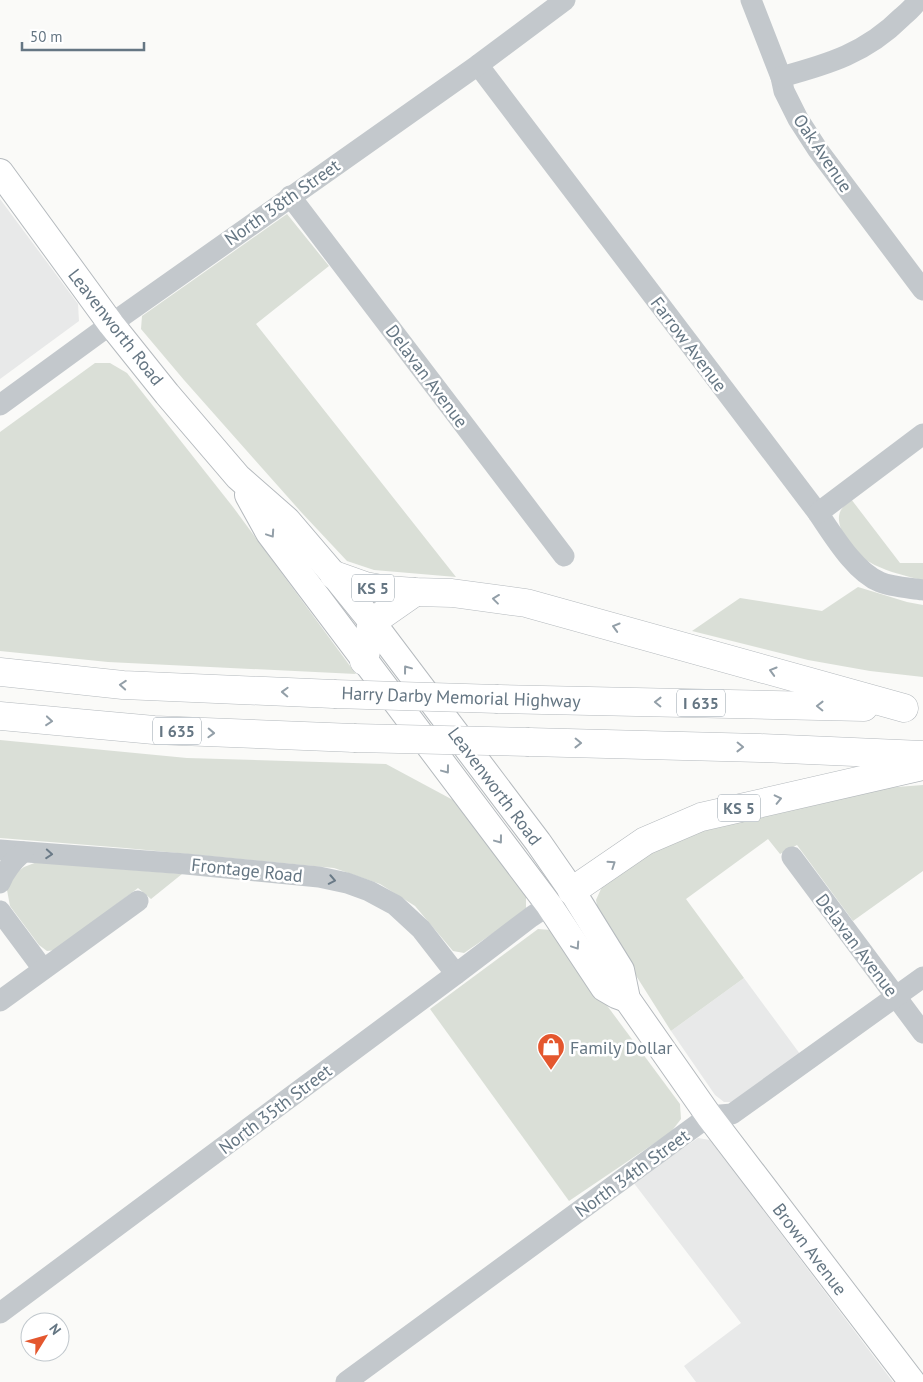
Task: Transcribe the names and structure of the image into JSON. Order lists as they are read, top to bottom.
{
  "streets": {
    "highway": ["KS 5", "Harry Darby Memorial Highway", "I 635"],
    "main road": ["Leavenworth Road", "Brown Avenue"],
    "street": [
      "Oak Avenue",
      "North 38th Street",
      "Farrow Avenue",
      "Delavan Avenue",
      "Frontage Road",
      "North 35th Street",
      "North 34th Street"
    ]
  },
  "crossings": [
    ["North 38th Street", "Leavenworth Road"],
    ["North 38th Street", "Farrow Avenue"],
    ["North 38th Street", "Delavan Avenue"],
    ["Leavenworth Road", "KS 5"],
    ["Leavenworth Road", "North 35th Street"],
    ["Leavenworth Road", "North 34th Street"],
    ["Leavenworth Road", "Brown Avenue"],
    ["Delavan Avenue", "North 34th Street"],
    ["KS 5", "Harry Darby Memorial Highway"],
    ["KS 5", "North 35th Street"],
    ["Frontage Road", "North 35th Street"],
    ["North 34th Street", "Brown Avenue"]
  ],
  "one_way": ["Frontage Road"],
  "places": {
    "shop": ["Family Dollar"]
  },
  "scale_bar": "50 m",
  "north": "top right"
}
